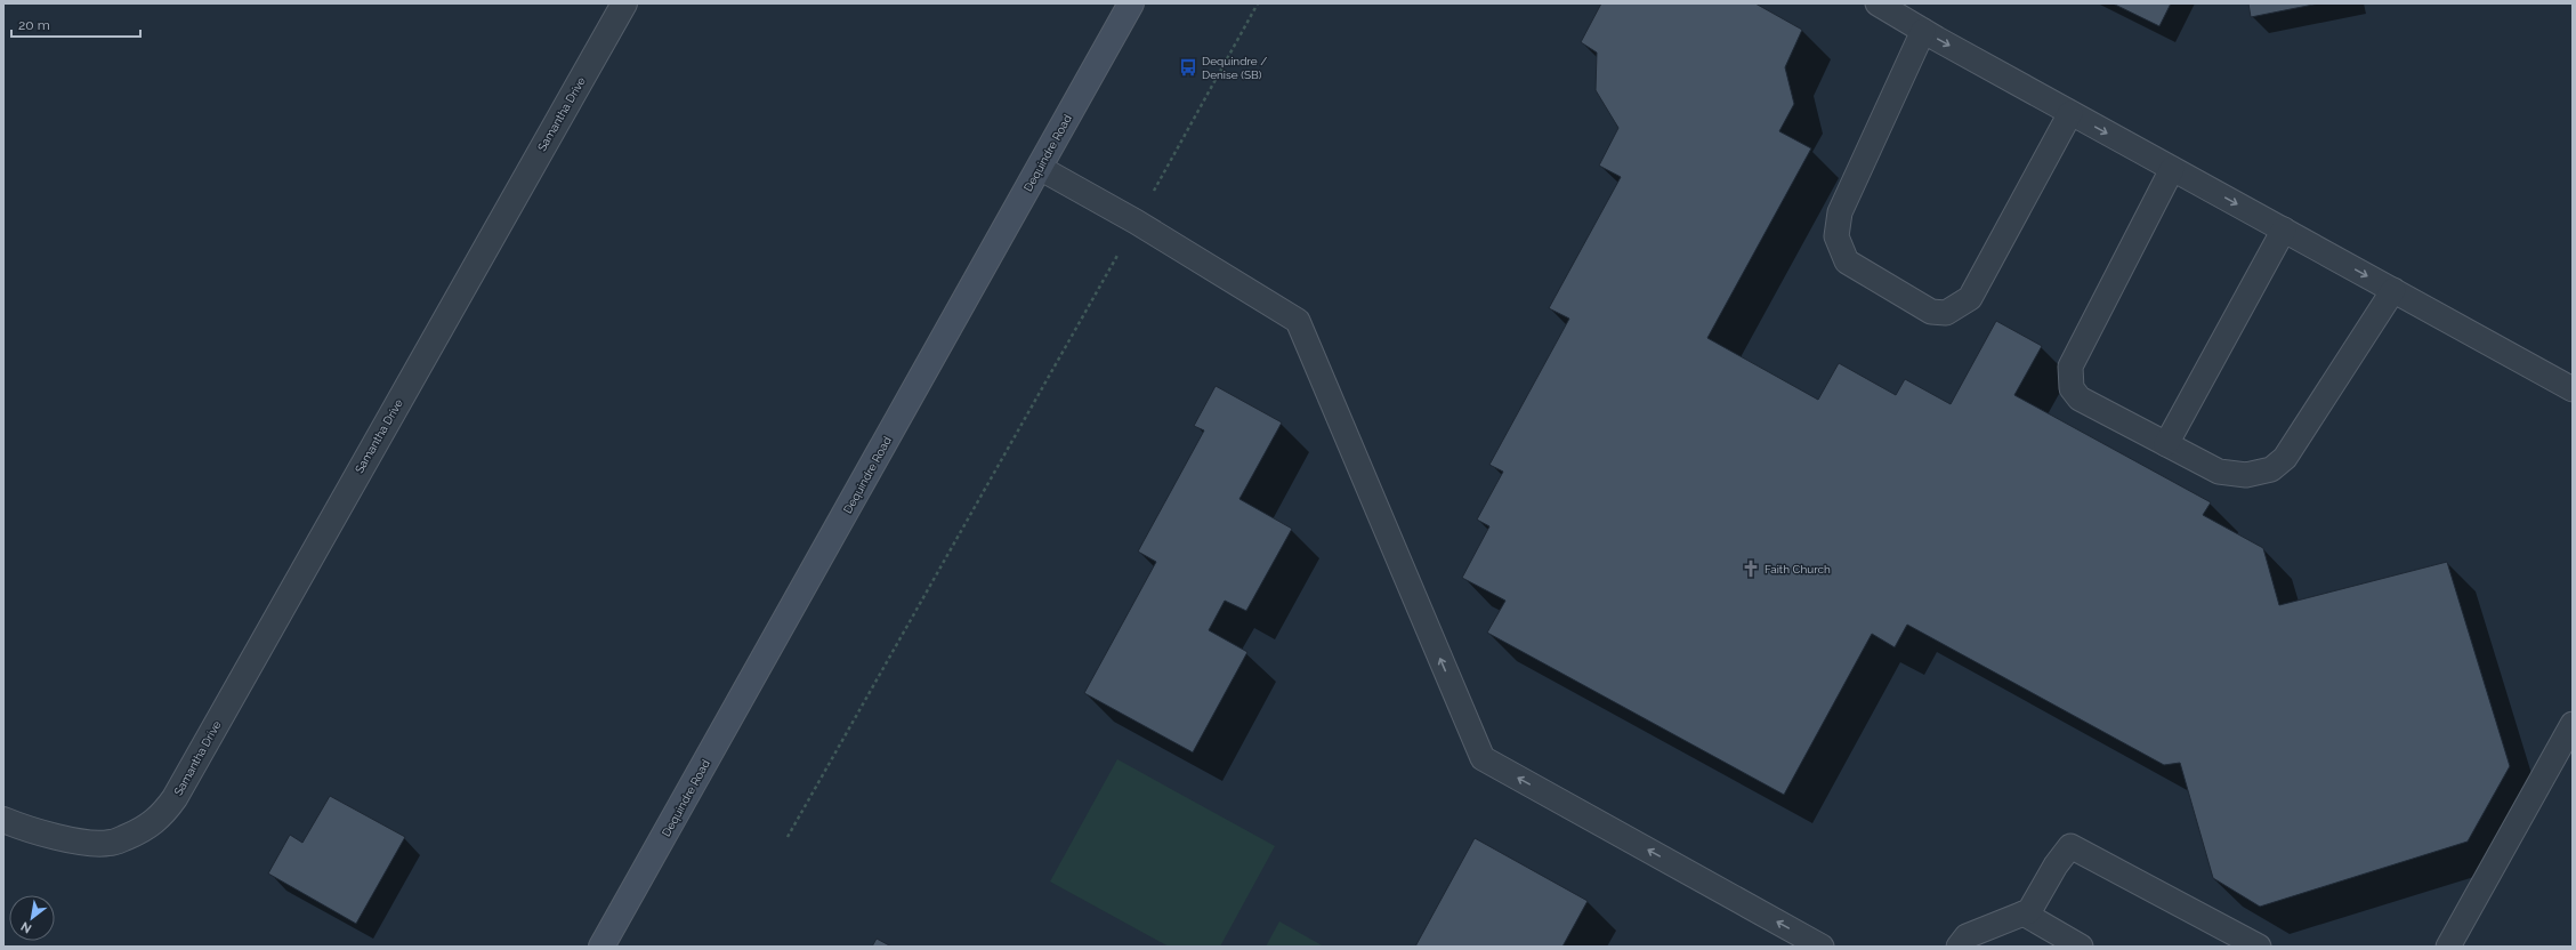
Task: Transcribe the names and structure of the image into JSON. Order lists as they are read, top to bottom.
{
  "streets": {
    "main road": ["Dequindre Road"],
    "street": ["Samantha Drive"]
  },
  "places": {
    "bus stop": ["Dequindre / Denise (SB)"],
    "church": ["Faith Church"]
  },
  "scale_bar": "20 m",
  "north": "bottom left"
}
